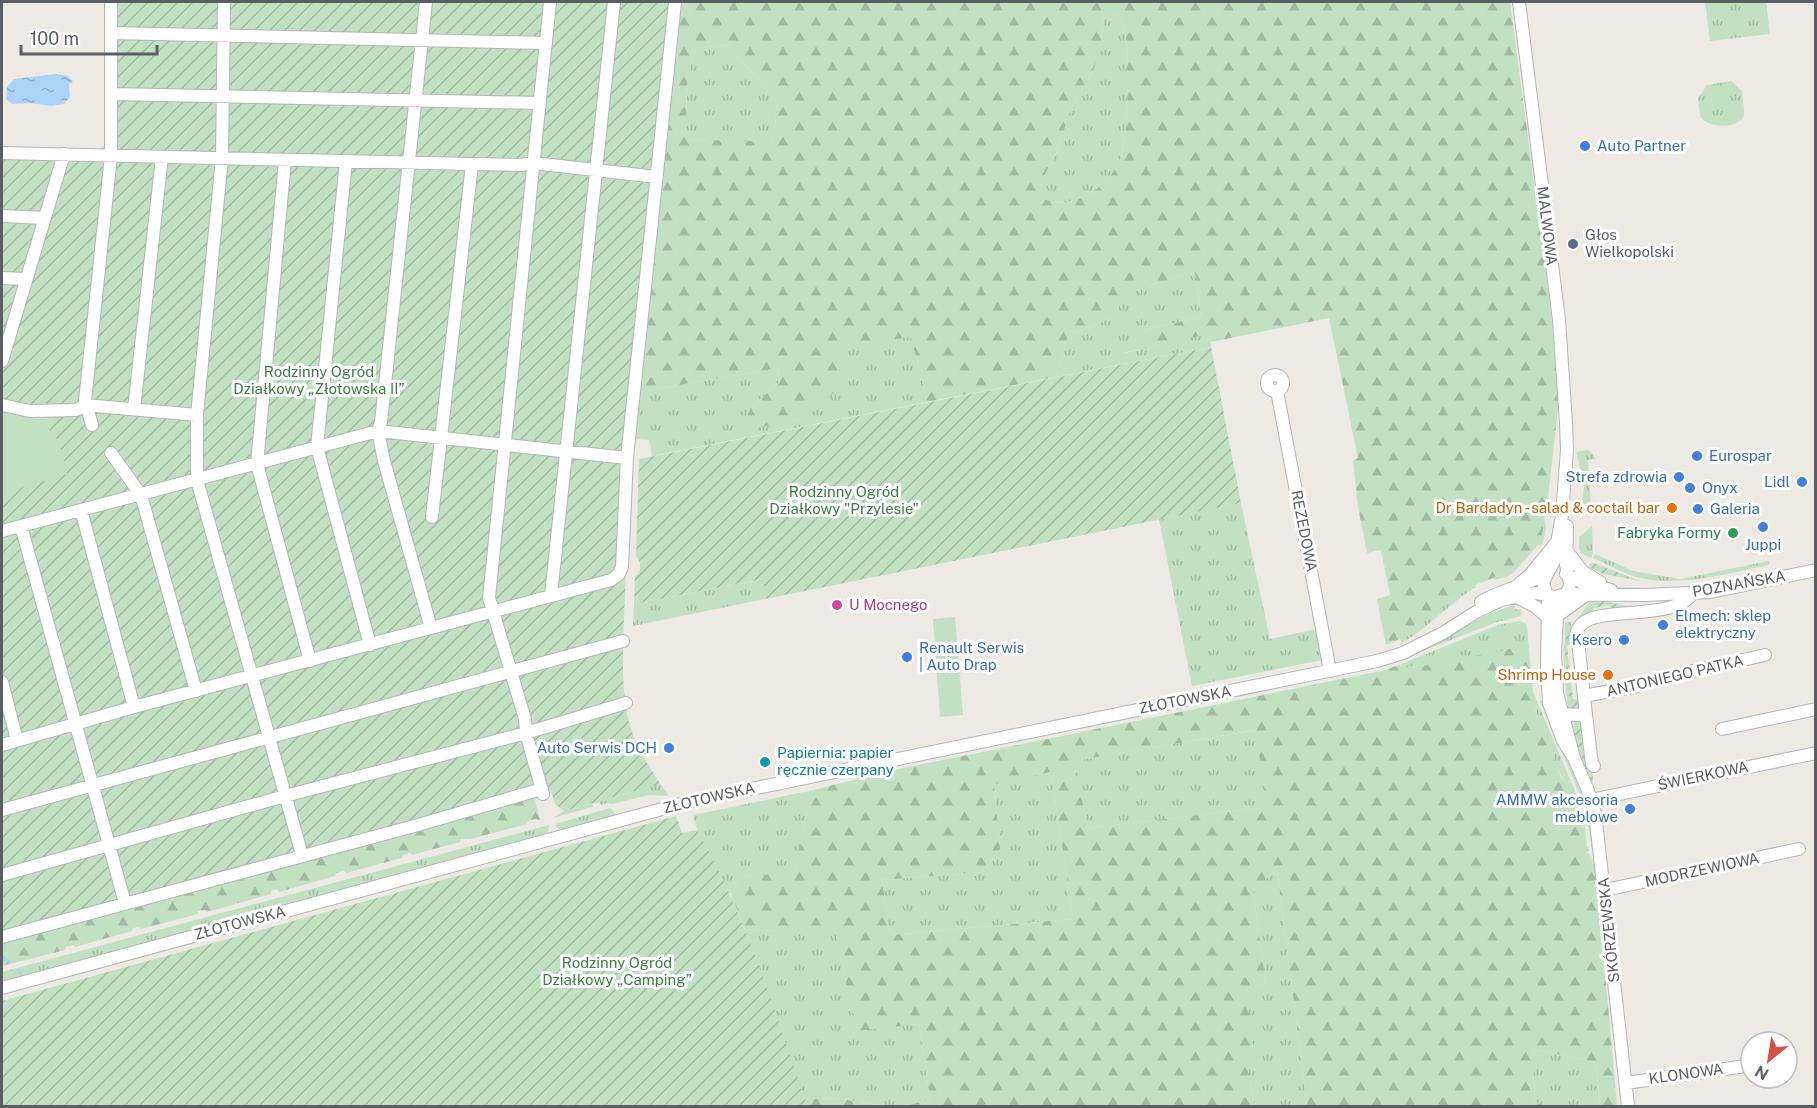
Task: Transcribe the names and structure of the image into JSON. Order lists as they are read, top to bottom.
{
  "streets": {
    "street": [
      "MALWOWA",
      "REZEDOWA",
      "POZNAŃSKA",
      "ANTONIEGO PATKA",
      "ZŁOTOWSKA",
      "ŚWIERKOWA",
      "MODRZEWIOWA",
      "SKÓRZEWSKA",
      "KLONOWA"
    ]
  },
  "crossings": [
    ["MALWOWA", "POZNAŃSKA"],
    ["MALWOWA", "ZŁOTOWSKA"],
    ["MALWOWA", "SKÓRZEWSKA"],
    ["REZEDOWA", "ZŁOTOWSKA"],
    ["POZNAŃSKA", "ZŁOTOWSKA"],
    ["POZNAŃSKA", "SKÓRZEWSKA"],
    ["ZŁOTOWSKA", "SKÓRZEWSKA"],
    ["ŚWIERKOWA", "SKÓRZEWSKA"],
    ["MODRZEWIOWA", "SKÓRZEWSKA"],
    ["SKÓRZEWSKA", "KLONOWA"]
  ],
  "parks": ["Rodzinny Ogród Działkowy „Złotowska II”", "Rodzinny Ogród Działkowy \"Przylesie\"", "Rodzinny Ogród Działkowy „Camping”"],
  "places": [
    "Auto Partner",
    "Głos Wielkopolski",
    "Eurospar",
    "Strefa zdrowia",
    "Lidl",
    "Onyx",
    "Dr Bardadyn - salad & coctail bar",
    "Galeria",
    "Juppi",
    "Fabryka Formy",
    "U Mocnego",
    "Elmech: sklep elektryczny",
    "Ksero",
    "Renault Serwis | Auto Drap",
    "Shrimp House",
    "Auto Serwis DCH",
    "Papiernia: papier ręcznie czerpany",
    "AMMW akcesoria meblowe"
  ],
  "scale_bar": "100 m",
  "north": "bottom left"
}
